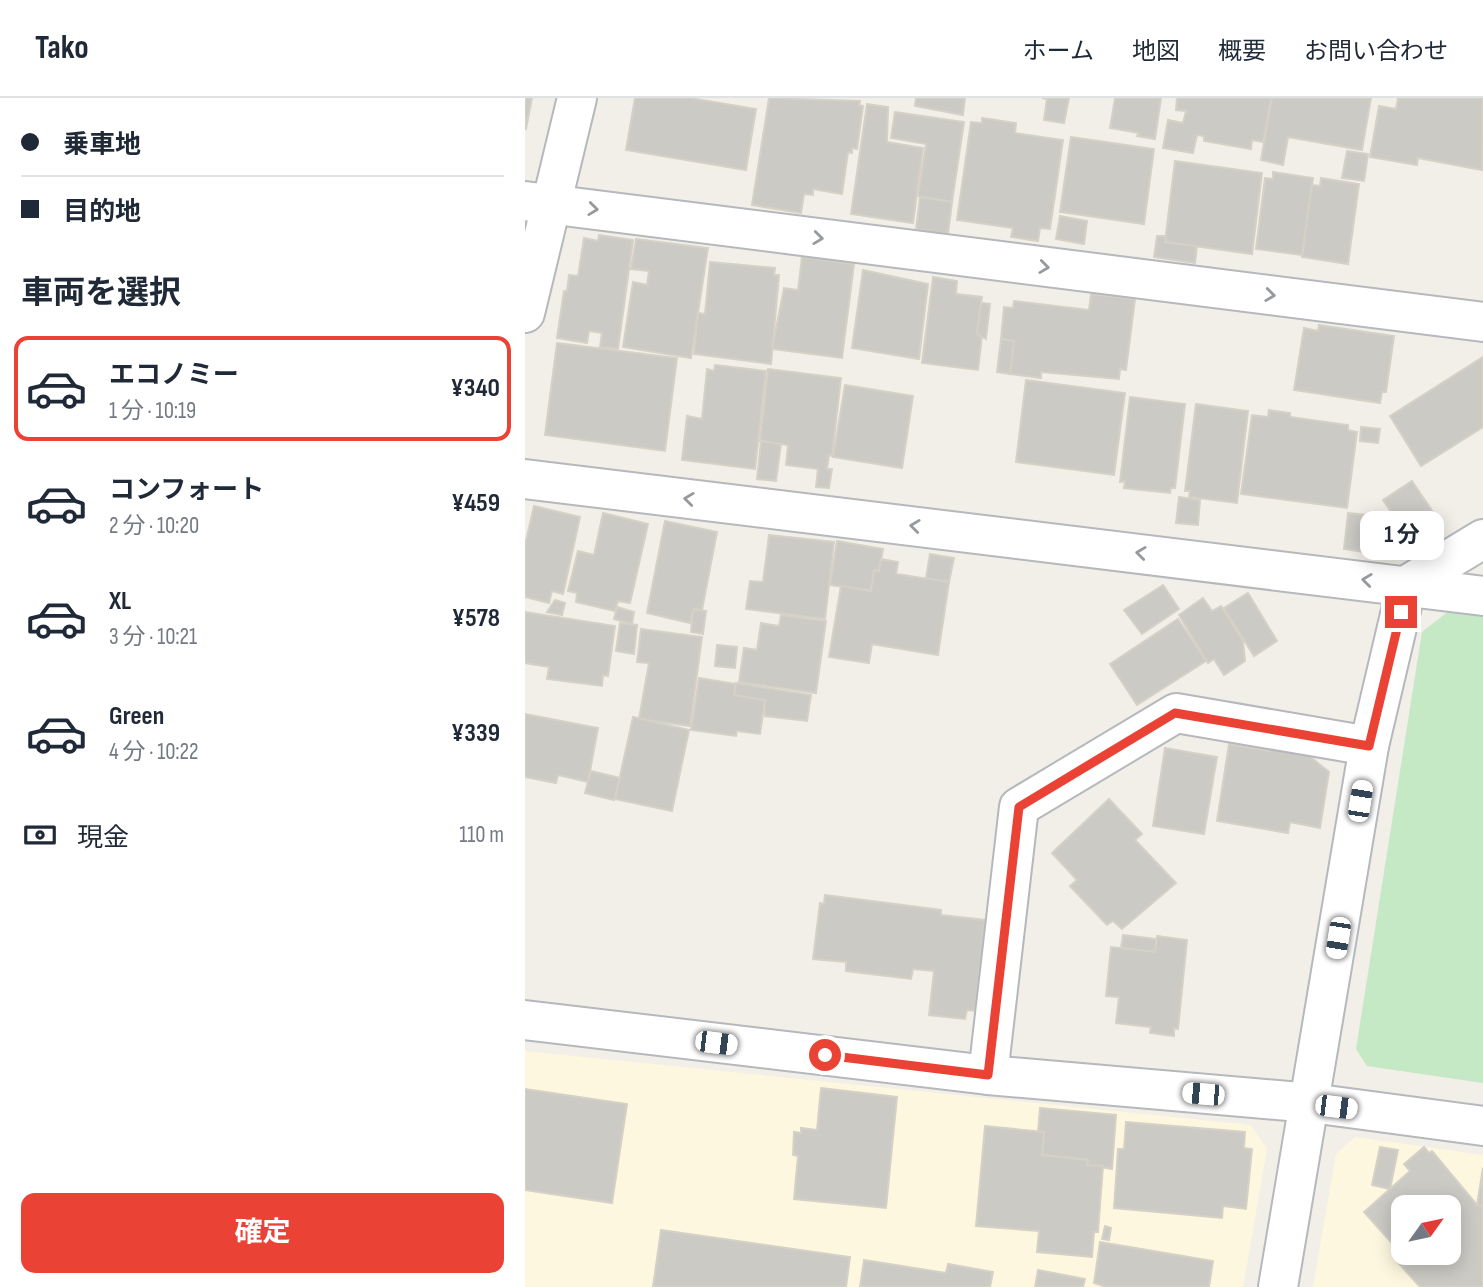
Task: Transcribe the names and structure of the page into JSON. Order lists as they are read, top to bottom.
{
  "north": "top right",
  "page": {
    "header": "Tako",
    "nav": [
      "ホーム",
      "地図",
      "概要",
      "お問い合わせ"
    ],
    "banner": ["乗車地", "目的地"],
    "heading": "車両を選択",
    "list": [
      {
        "name": "エコノミー",
        "note": "1 分 · 10:19",
        "value": "¥340"
      },
      {
        "name": "コンフォート",
        "note": "2 分 · 10:20",
        "value": "¥459"
      },
      {
        "name": "XL",
        "note": "3 分 · 10:21",
        "value": "¥578"
      },
      {
        "name": "Green",
        "note": "4 分 · 10:22",
        "value": "¥339"
      }
    ],
    "bubble": "1 分",
    "pay": ["現金", "110 m"],
    "buttons": "確定"
  }
}
